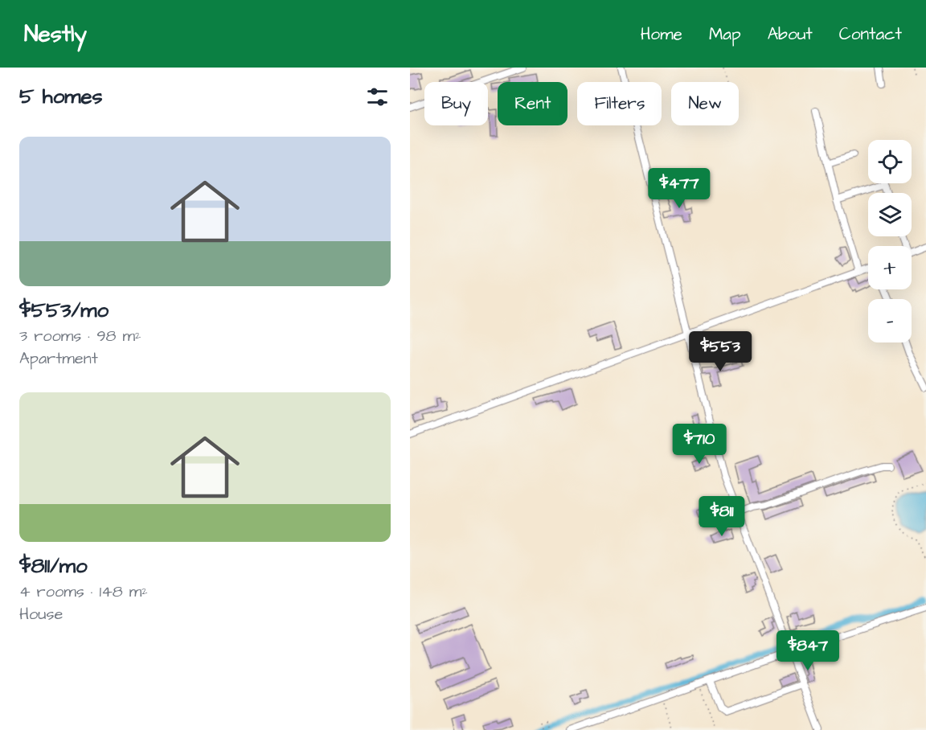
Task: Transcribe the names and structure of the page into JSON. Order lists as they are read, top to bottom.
{
  "page": {
    "header": "Nestly",
    "nav": [
      "Home",
      "Map",
      "About",
      "Contact"
    ],
    "heading": "5 homes",
    "chip": [
      "Buy",
      "Rent",
      "Filters",
      "New"
    ],
    "list": [
      {
        "name": "$553/mo",
        "note": "3 rooms · 98 m² · Apartment"
      },
      {
        "name": "$811/mo",
        "note": "4 rooms · 148 m² · House"
      }
    ],
    "map_buttons": ["+", "−"],
    "price": [
      "$477",
      "$553",
      "$710",
      "$811",
      "$847"
    ]
  }
}
